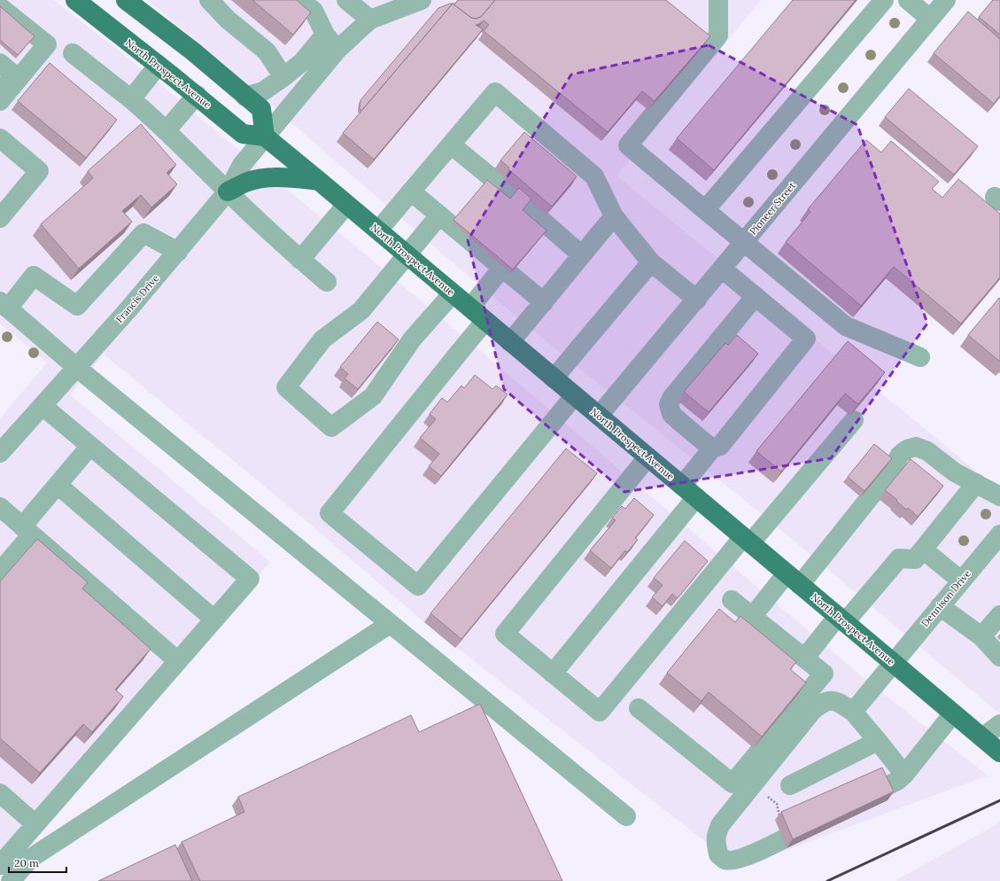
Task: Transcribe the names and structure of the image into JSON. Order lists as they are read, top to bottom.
{
  "streets": {
    "main road": ["North Prospect Avenue"],
    "street": ["Pioneer Street", "Francis Drive", "Dennison Drive"]
  },
  "crossings": [
    ["North Prospect Avenue", "Pioneer Street"],
    ["North Prospect Avenue", "Francis Drive"],
    ["North Prospect Avenue", "Dennison Drive"]
  ],
  "scale_bar": "20 m"
}
